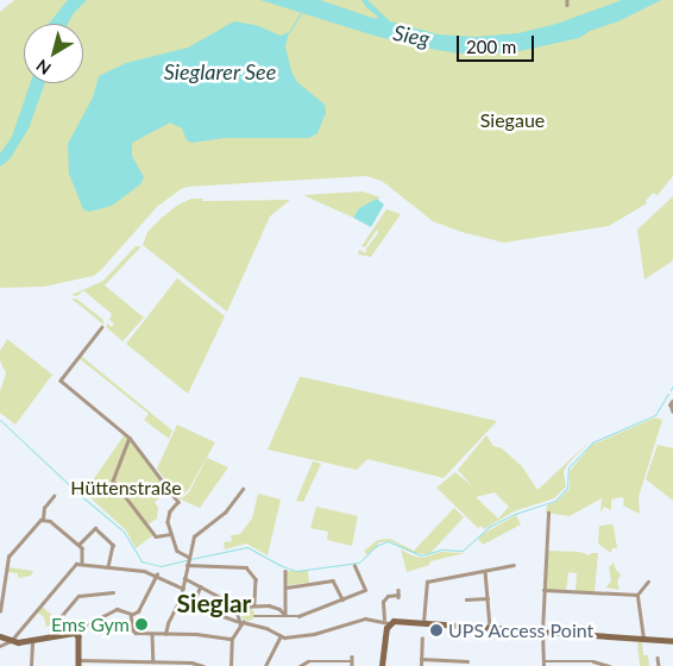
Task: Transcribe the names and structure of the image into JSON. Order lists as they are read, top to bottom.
{
  "districts": ["Sieglar"],
  "water": ["Sieg", "Sieglarer See"],
  "parks": ["Siegaue", "Hüttenstraße"],
  "places": ["Ems Gym", "UPS Access Point"],
  "scale_bar": "200 m",
  "north": "bottom left"
}
